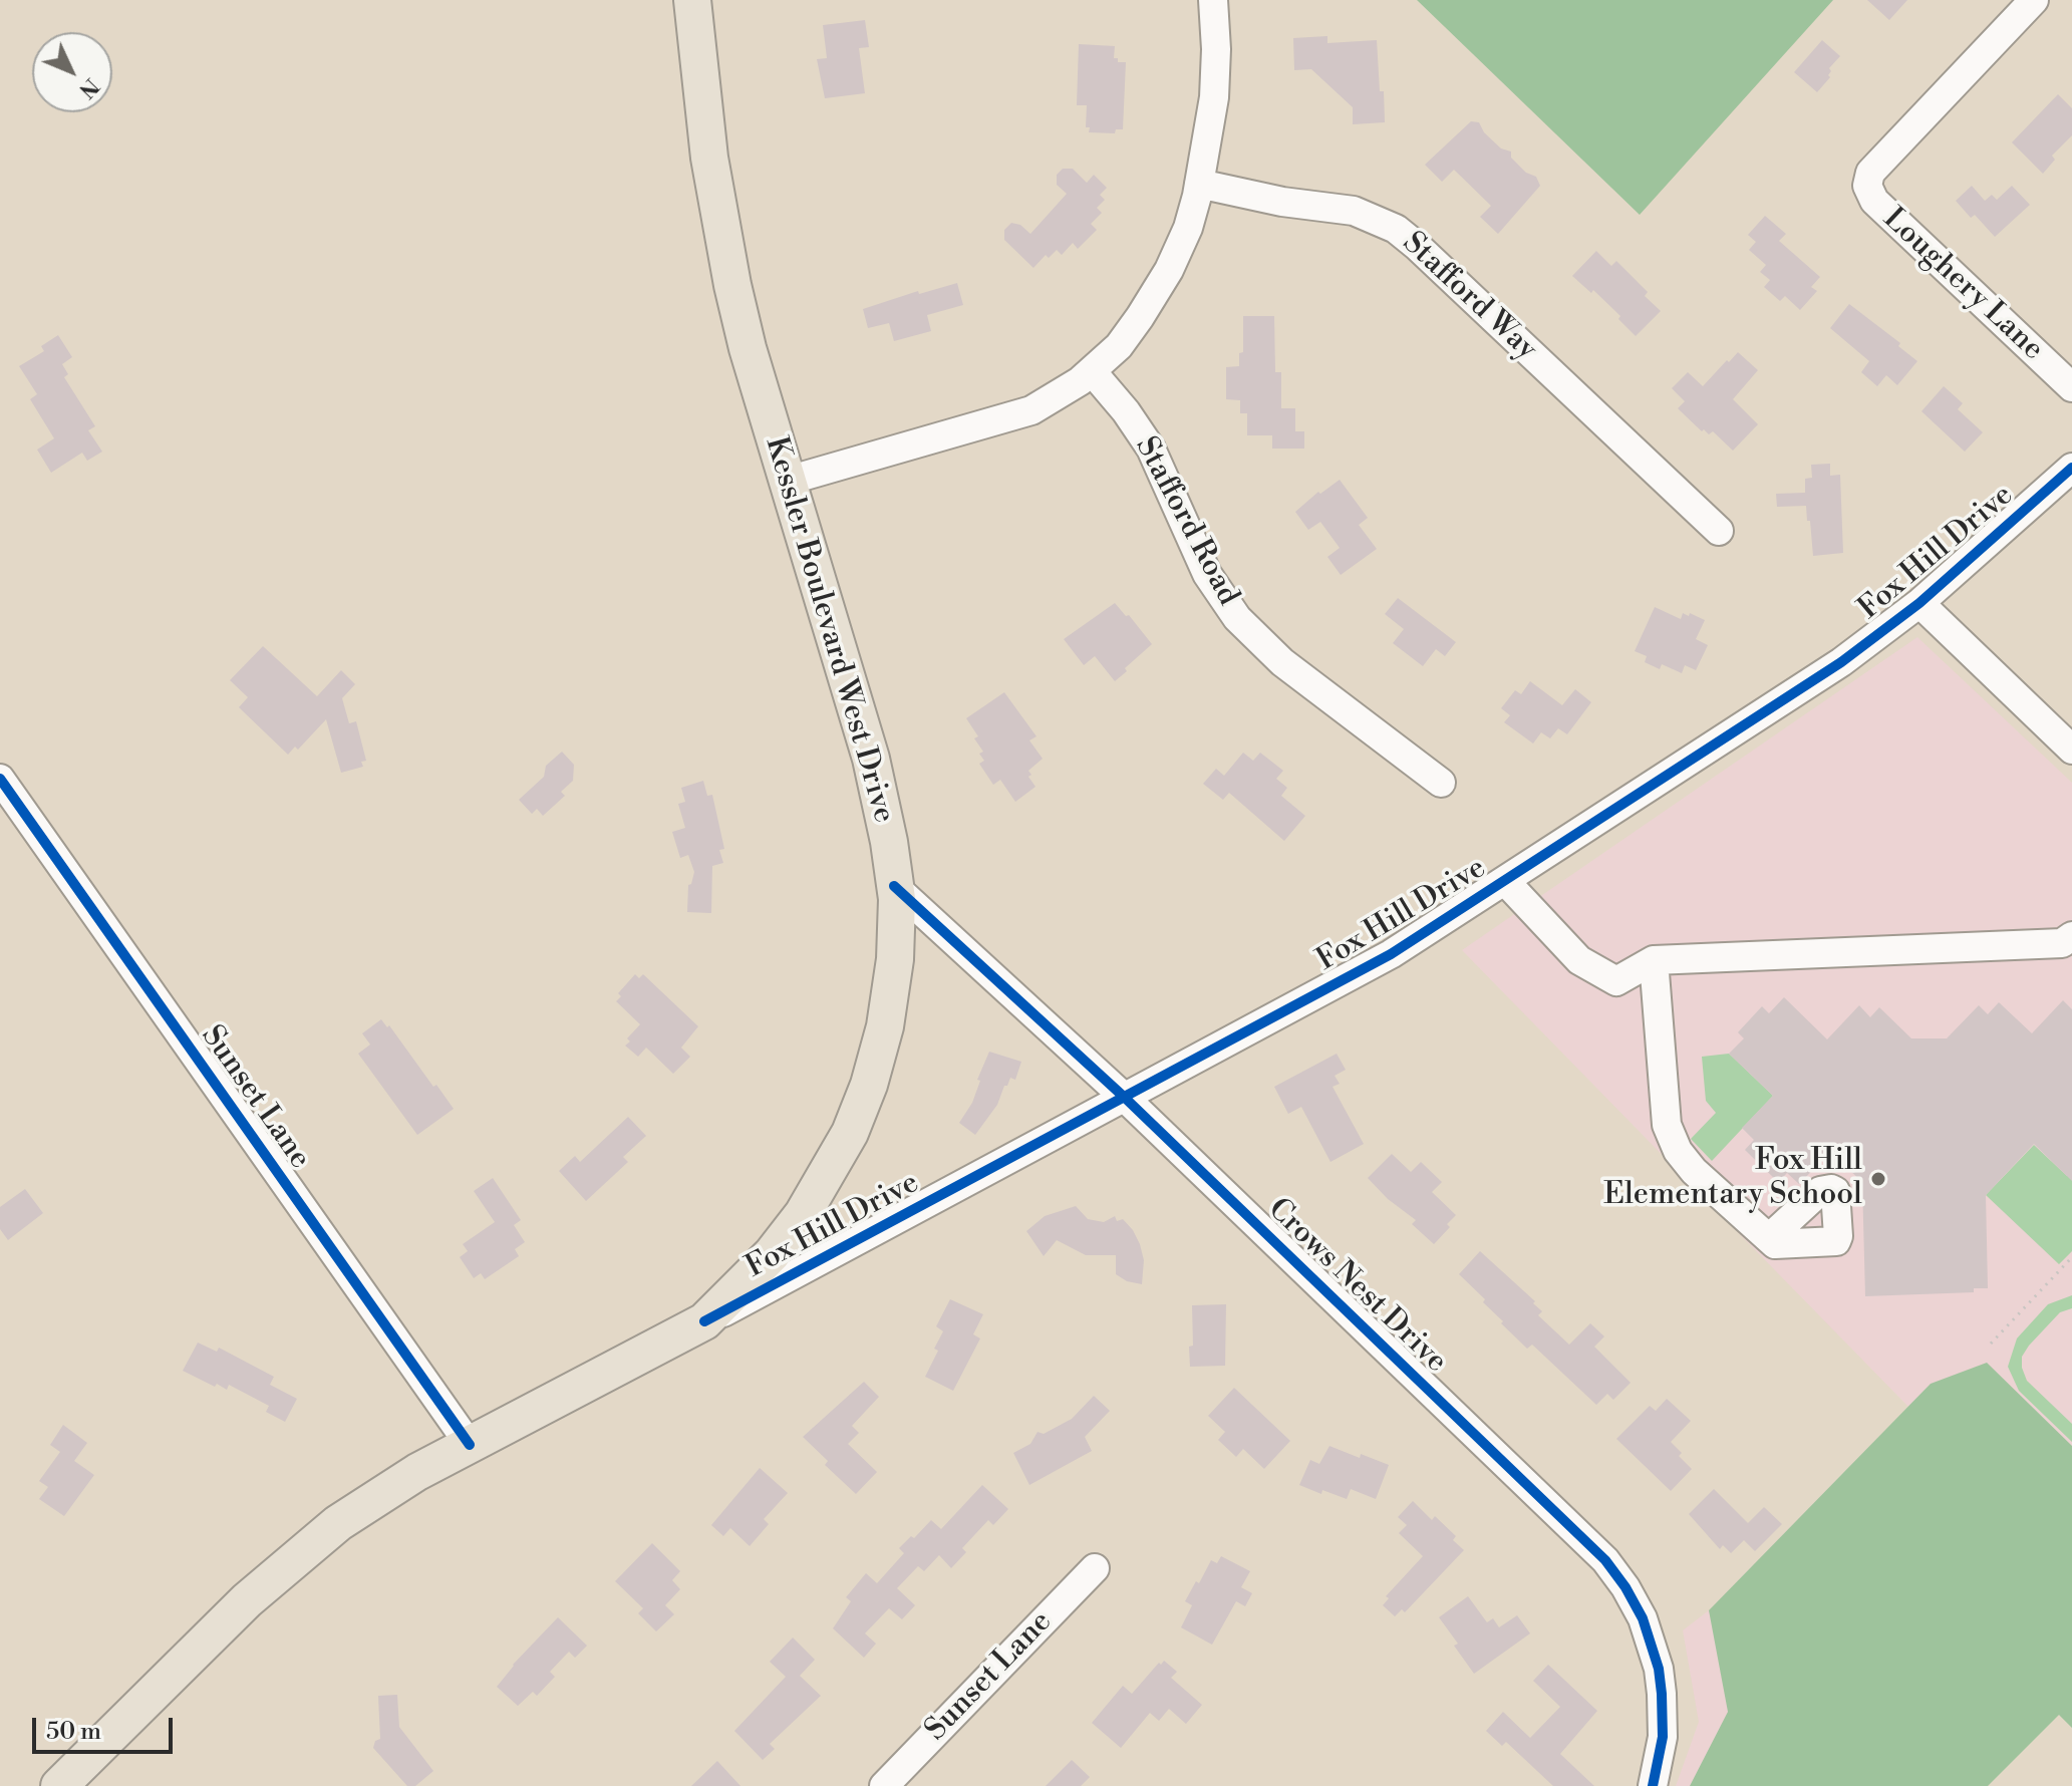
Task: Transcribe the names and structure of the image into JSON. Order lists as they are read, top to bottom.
{
  "streets": {
    "main road": ["Kessler Boulevard West Drive"],
    "street": [
      "Loughery Lane",
      "Stafford Way",
      "Stafford Road",
      "Fox Hill Drive",
      "Sunset Lane",
      "Crows Nest Drive"
    ]
  },
  "crossings": [
    ["Fox Hill Drive", "Kessler Boulevard West Drive"],
    ["Fox Hill Drive", "Crows Nest Drive"],
    ["Kessler Boulevard West Drive", "Sunset Lane"],
    ["Kessler Boulevard West Drive", "Crows Nest Drive"]
  ],
  "places": ["Fox Hill Elementary School"],
  "scale_bar": "50 m",
  "north": "bottom right"
}
